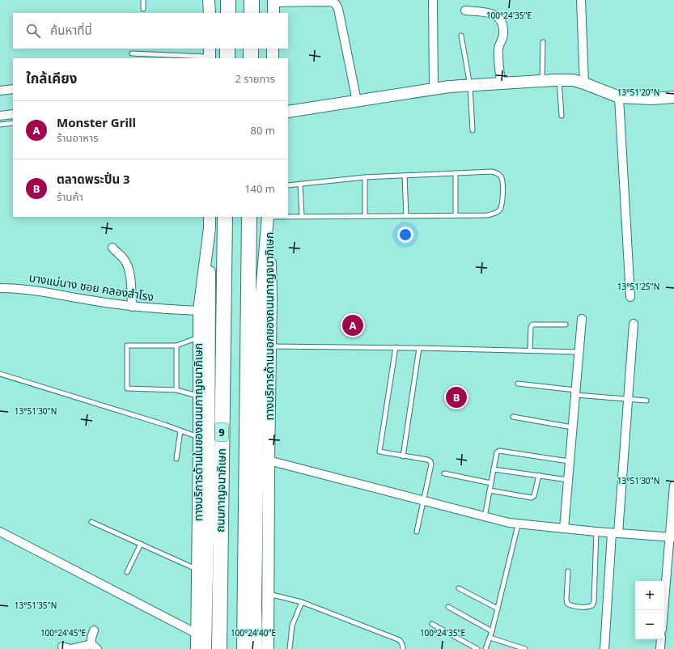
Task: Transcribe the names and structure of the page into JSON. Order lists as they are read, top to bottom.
{
  "streets": {
    "highway": ["9", "ถนนกาญจนาภิเษก"],
    "main road": ["ทางบริการด้านนอกของถนนกาญจนาภิเษก", "ทางบริการด้านในของถนนกาญจนาภิเษก"],
    "street": ["บางแม่นาง ซอย คลองสำโรง"]
  },
  "crossings": [
    ["บางแม่นาง ซอย คลองสำโรง", "ทางบริการด้านในของถนนกาญจนาภิเษก"]
  ],
  "page": {
    "search": "ค้นหาที่นี่",
    "heading": ["ใกล้เคียง", "2 รายการ"],
    "list": [
      {
        "mark": "A",
        "name": "Monster Grill",
        "note": "ร้านอาหาร",
        "value": "80 m"
      },
      {
        "mark": "B",
        "name": "ตลาดพระปิ่น 3",
        "note": "ร้านค้า",
        "value": "140 m"
      }
    ],
    "pins": ["A", "B"],
    "map_buttons": ["+", "−"]
  },
  "coordinates": [
    "100°24'35\"E",
    "13°51'20\"N",
    "13°51'25\"N",
    "13°51'30\"N",
    "13°51'35\"N",
    "100°24'45\"E",
    "100°24'40\"E"
  ]
}
